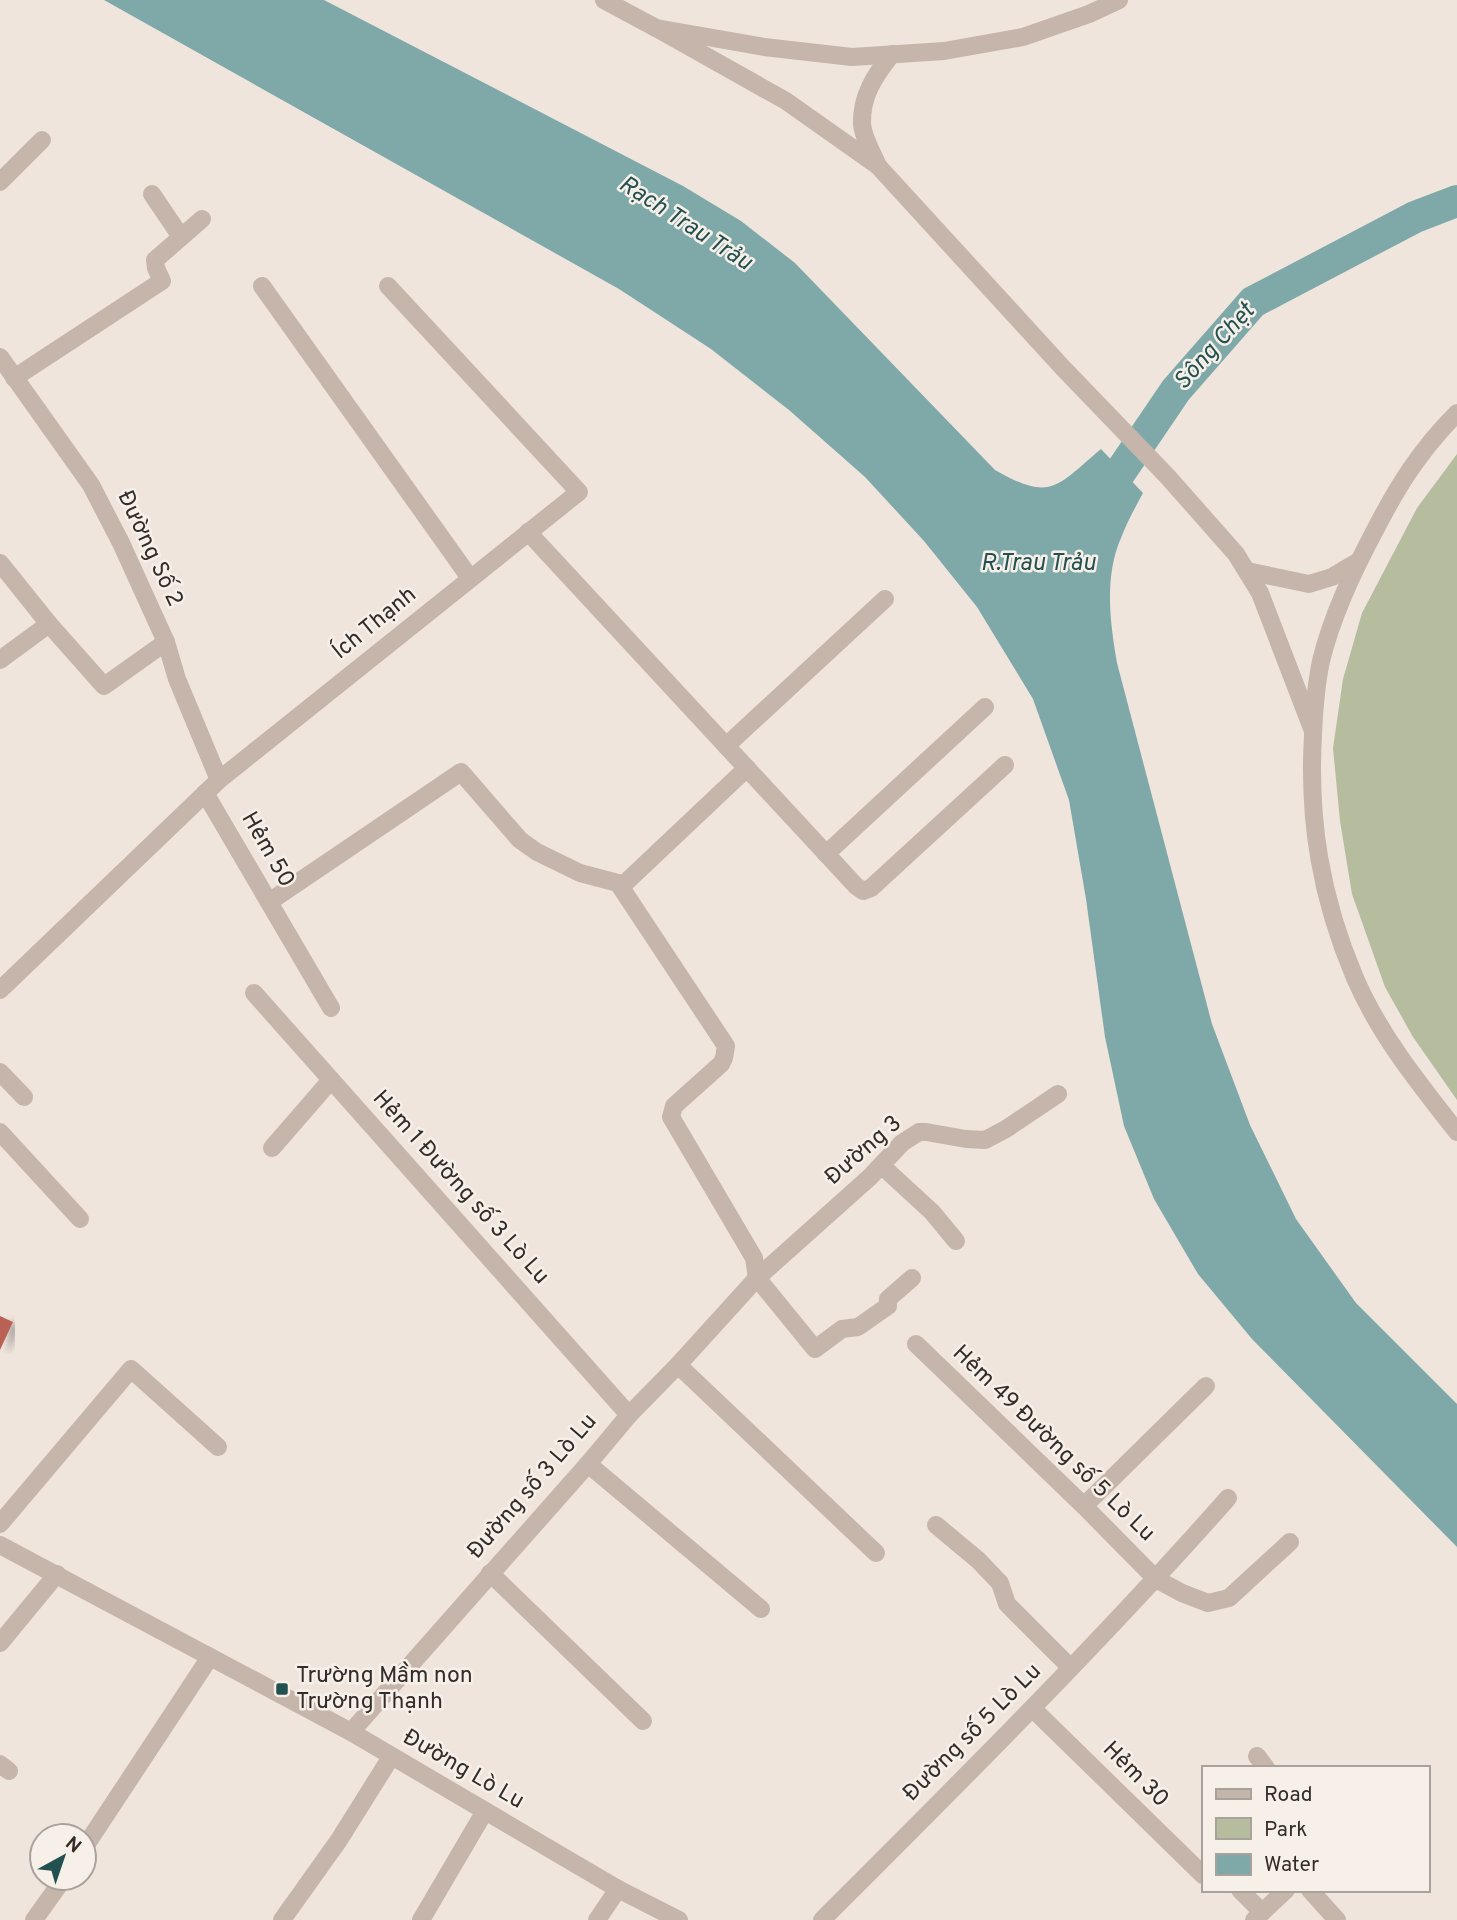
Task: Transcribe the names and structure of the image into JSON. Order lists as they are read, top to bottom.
{
  "streets": {
    "street": [
      "Đường Số 2",
      "Ích Thạnh",
      "Hẻm 50",
      "Đường 3",
      "Hẻm 1 Đường số 3 Lò Lu",
      "Hẻm 49 Đường số 5 Lò Lu",
      "Đường số 3 Lò Lu",
      "Đường số 5 Lò Lu",
      "Đường Lò Lu",
      "Hẻm 30"
    ]
  },
  "crossings": [
    ["Đường Số 2", "Ích Thạnh"],
    ["Ích Thạnh", "Hẻm 50"],
    ["Đường 3", "Đường số 3 Lò Lu"],
    ["Hẻm 1 Đường số 3 Lò Lu", "Đường số 3 Lò Lu"],
    ["Hẻm 49 Đường số 5 Lò Lu", "Đường số 5 Lò Lu"],
    ["Đường số 3 Lò Lu", "Đường Lò Lu"],
    ["Đường số 5 Lò Lu", "Hẻm 30"]
  ],
  "water": ["Rạch Trau Trảu", "Sông Chẹt", "R.Trau Trảu"],
  "places": {
    "transit": ["Trường Mầm non Trường Thạnh"]
  },
  "legend": ["Road", "Park", "Water"],
  "north": "top right"
}
